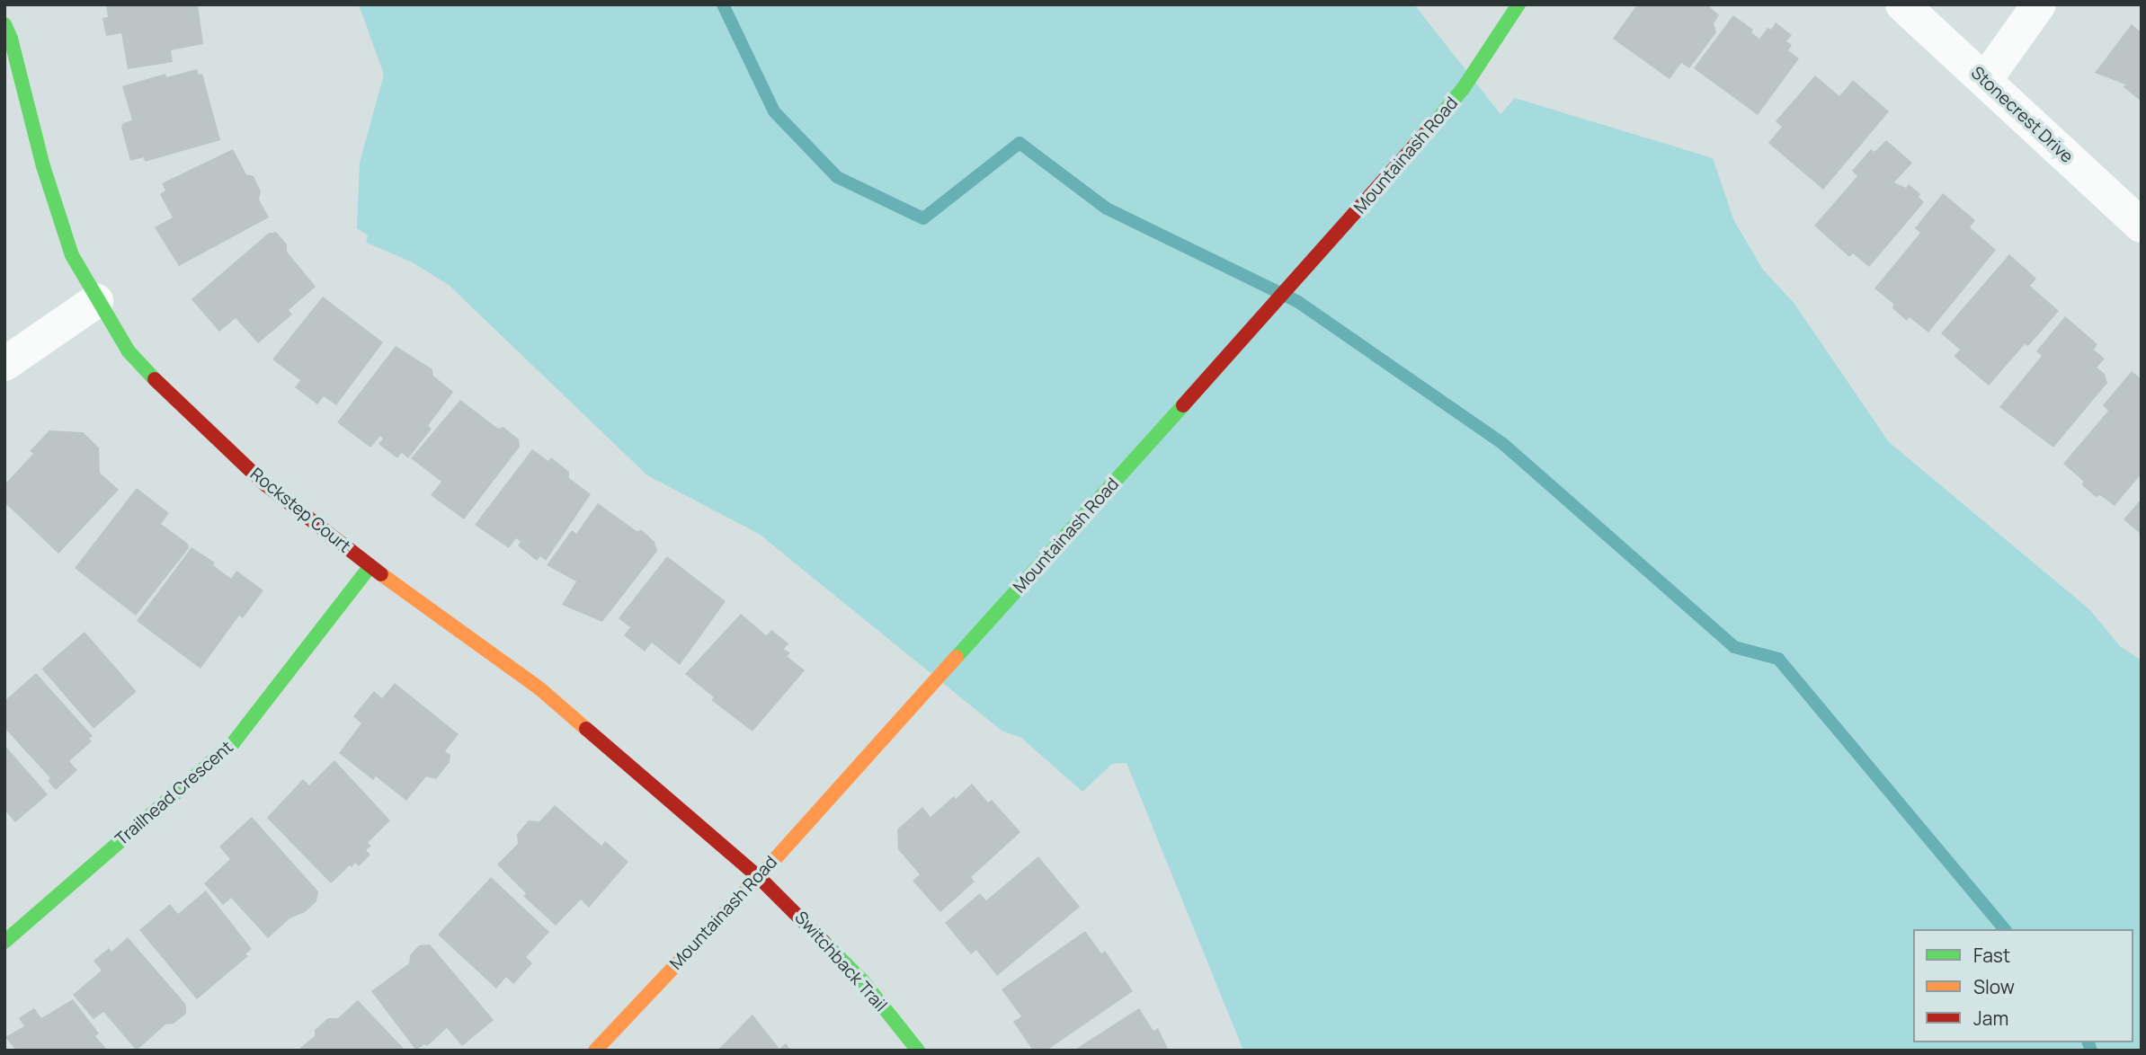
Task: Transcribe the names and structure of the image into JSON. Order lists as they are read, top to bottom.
{
  "streets": {
    "street": [
      "Stonecrest Drive",
      "Mountainash Road",
      "Rockstep Court",
      "Trailhead Crescent",
      "Switchback Trail"
    ]
  },
  "crossings": [
    ["Mountainash Road", "Rockstep Court"],
    ["Mountainash Road", "Switchback Trail"],
    ["Rockstep Court", "Trailhead Crescent"],
    ["Rockstep Court", "Switchback Trail"]
  ],
  "legend": ["Fast", "Slow", "Jam"]
}
